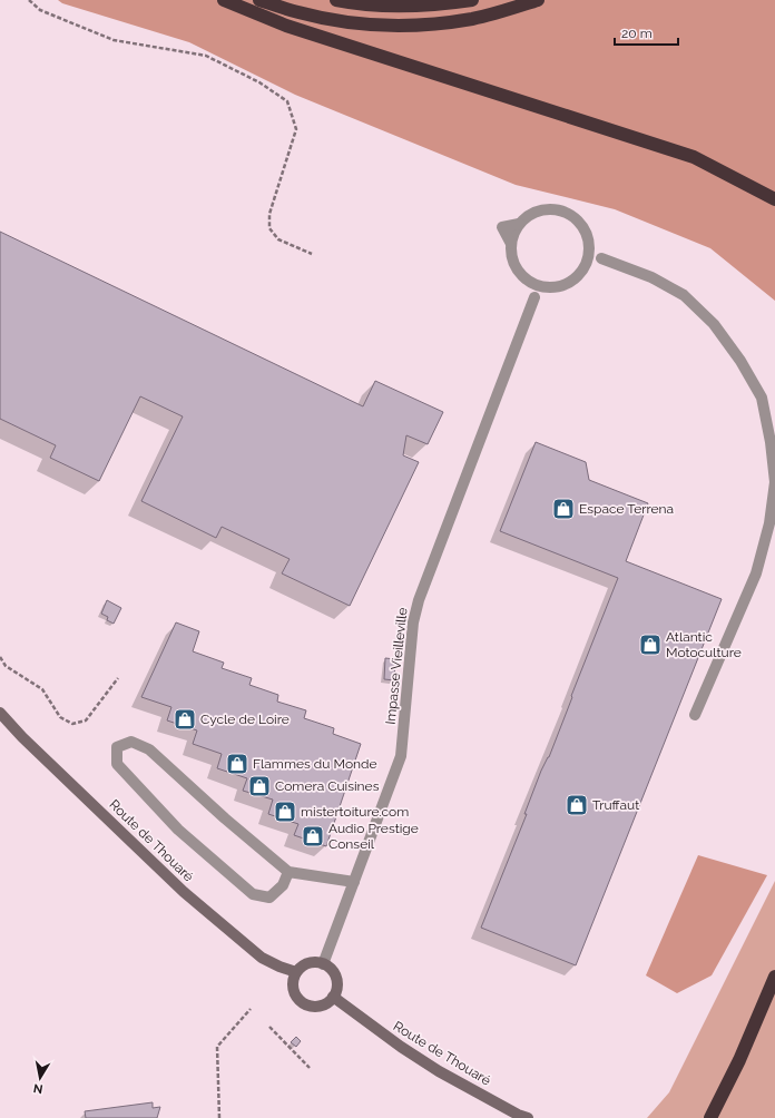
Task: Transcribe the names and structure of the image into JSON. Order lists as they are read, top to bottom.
{
  "streets": {
    "main road": ["Route de Thouaré"],
    "lane": ["Impasse Vieilleville"]
  },
  "crossings": [
    ["Impasse Vieilleville", "Route de Thouaré"]
  ],
  "places": {
    "shop": [
      "Espace Terrena",
      "Atlantic Motoculture",
      "Cycle de Loire",
      "Flammes du Monde",
      "Comera Cuisines",
      "Truffaut",
      "mistertoiture.com",
      "Audio Prestige Conseil"
    ]
  },
  "scale_bar": "20 m",
  "north": "bottom"
}
